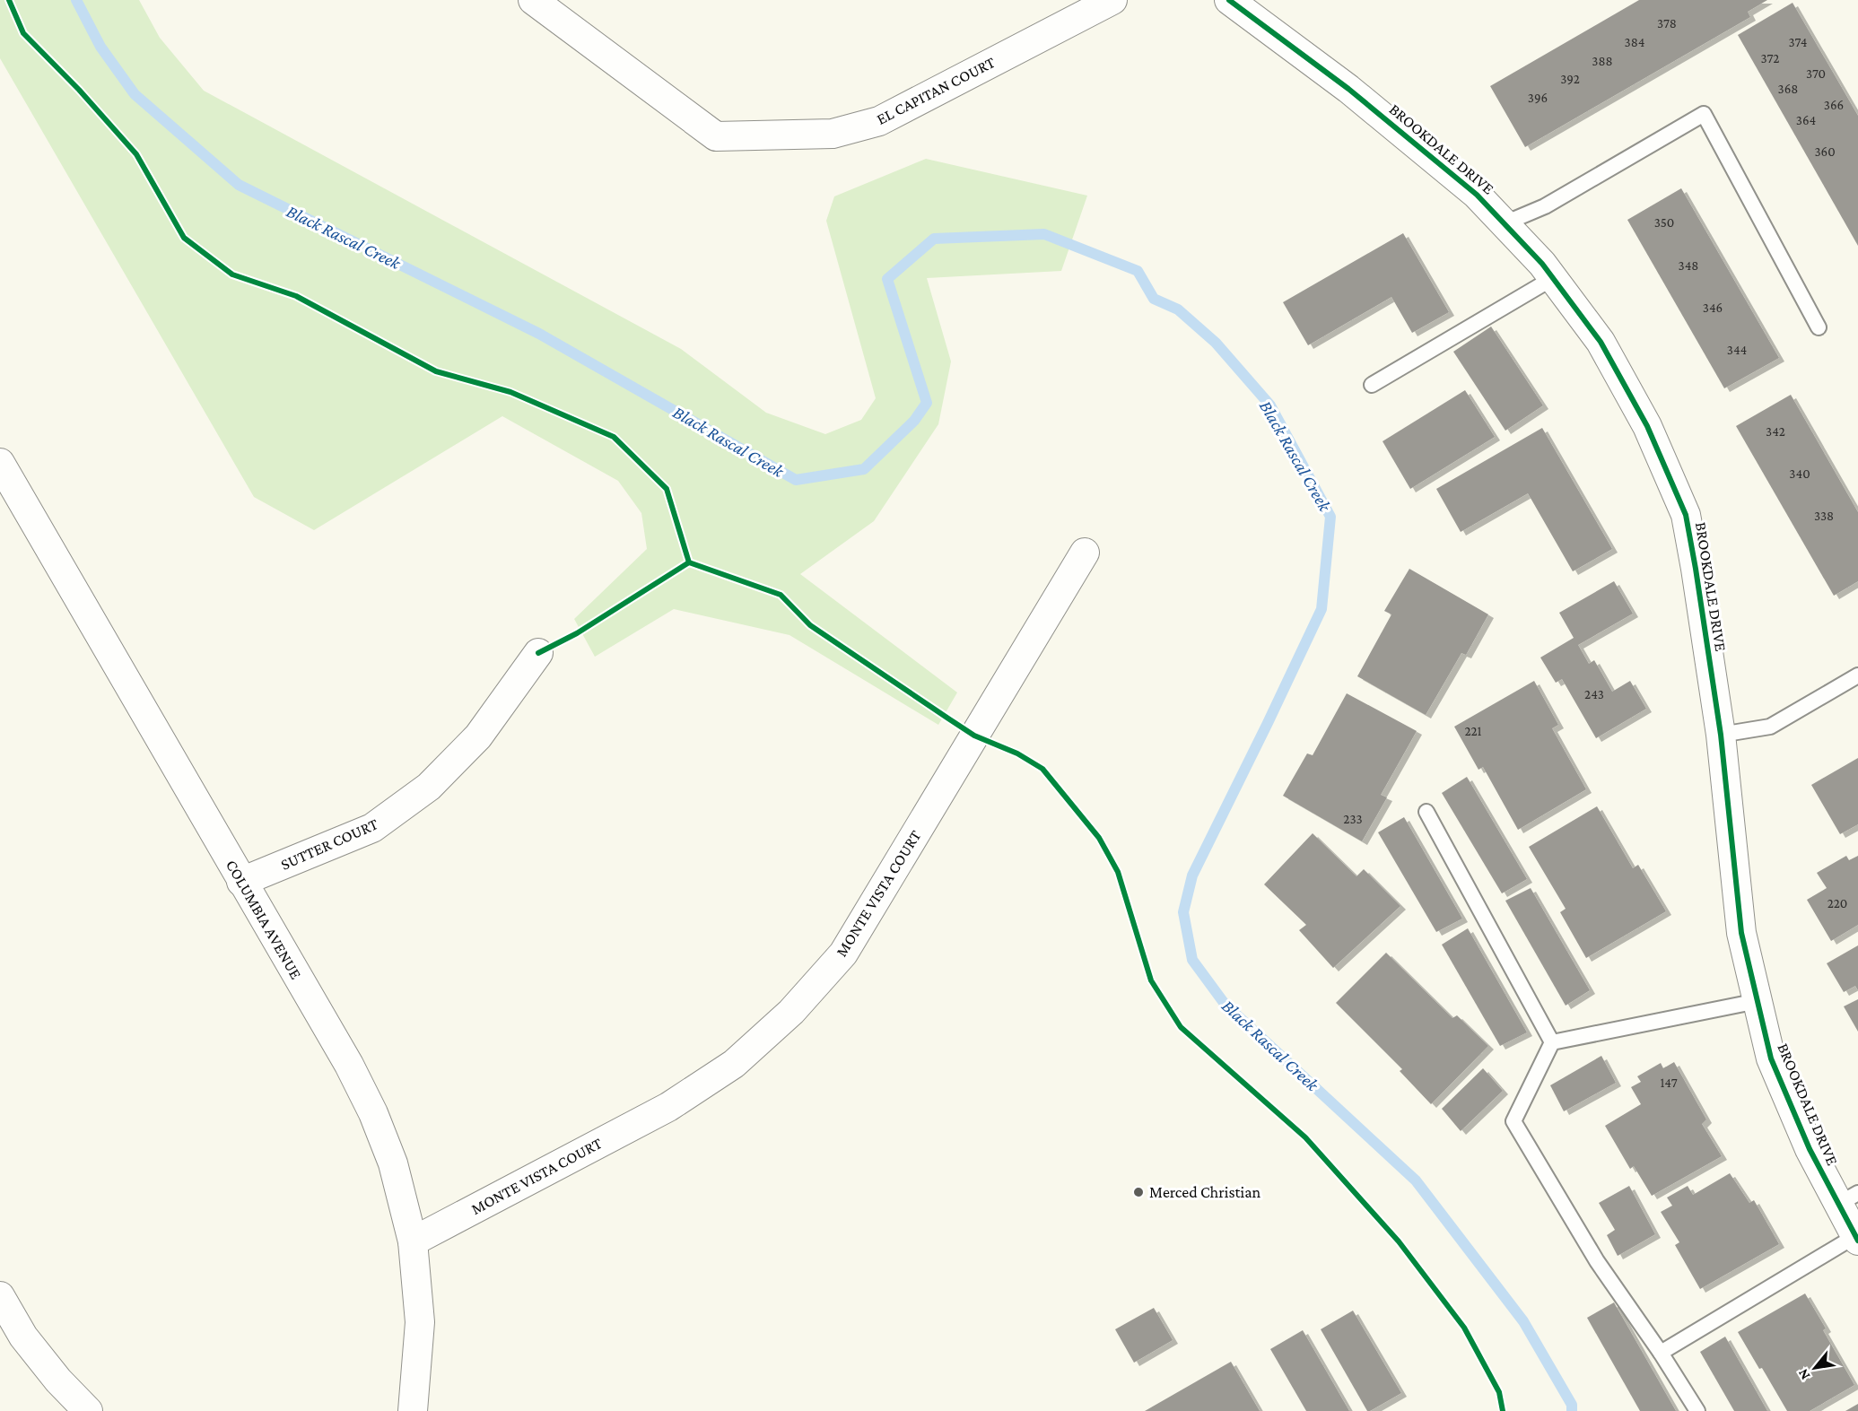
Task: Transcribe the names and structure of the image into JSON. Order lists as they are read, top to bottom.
{
  "streets": {
    "street": [
      "EL CAPITAN COURT",
      "BROOKDALE DRIVE",
      "SUTTER COURT",
      "MONTE VISTA COURT",
      "COLUMBIA AVENUE"
    ]
  },
  "crossings": [
    ["SUTTER COURT", "COLUMBIA AVENUE"],
    ["MONTE VISTA COURT", "COLUMBIA AVENUE"]
  ],
  "water": ["Black Rascal Creek"],
  "places": ["Merced Christian"],
  "house_numbers": [
    "378",
    "384",
    "374",
    "372",
    "388",
    "370",
    "392",
    "368",
    "396",
    "366",
    "364",
    "360",
    "350",
    "348",
    "346",
    "344",
    "342",
    "340",
    "338",
    "243",
    "221",
    "233",
    "220",
    "147"
  ],
  "north": "bottom left"
}
